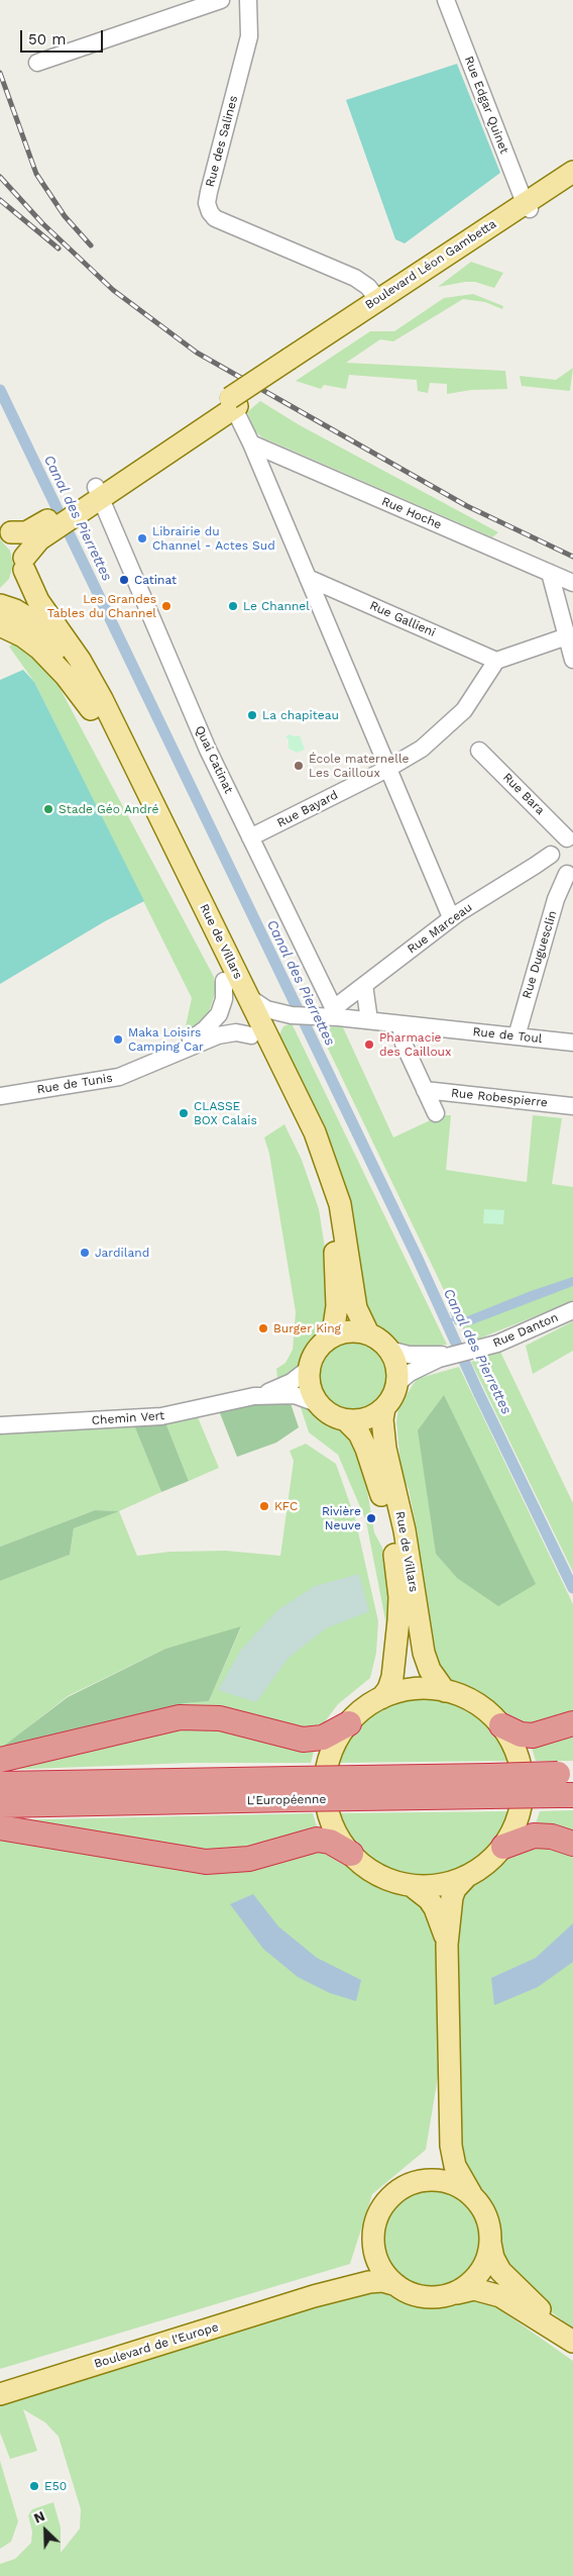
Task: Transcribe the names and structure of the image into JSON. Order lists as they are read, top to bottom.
{
  "streets": {
    "highway": ["L'Européenne"],
    "main road": ["Boulevard Léon Gambetta", "Rue de Villars", "Boulevard de l'Europe"],
    "street": [
      "Rue Edgar Quinet",
      "Rue des Salines",
      "Rue Hoche",
      "Rue Gallieni",
      "Quai Catinat",
      "Rue Bara",
      "Rue Bayard",
      "Rue Marceau",
      "Rue Duguesclin",
      "Rue de Toul",
      "Rue de Tunis",
      "Rue Robespierre",
      "Rue Danton",
      "Chemin Vert"
    ]
  },
  "crossings": [
    ["Rue Edgar Quinet", "Boulevard Léon Gambetta"],
    ["Rue des Salines", "Boulevard Léon Gambetta"],
    ["Rue Gallieni", "Rue Bayard"],
    ["Quai Catinat", "Rue Bayard"],
    ["Quai Catinat", "Rue Marceau"],
    ["Quai Catinat", "Rue de Toul"],
    ["Rue Bara", "Rue Marceau"],
    ["Rue Marceau", "Rue de Toul"],
    ["Rue de Villars", "Rue de Toul"],
    ["Rue de Villars", "Rue de Tunis"],
    ["Rue Duguesclin", "Rue de Toul"],
    ["Rue de Toul", "Rue Robespierre"]
  ],
  "water": ["Canal des Pierrettes"],
  "places": [
    "Librairie du Channel - Actes Sud",
    "Catinat",
    "Les Grandes Tables du Channel",
    "Le Channel",
    "La chapiteau",
    "École maternelle Les Cailloux",
    "Stade Géo André",
    "Maka Loisirs Camping Car",
    "Pharmacie des Cailloux",
    "CLASSE BOX Calais",
    "Jardiland",
    "Burger King",
    "KFC",
    "Rivière Neuve",
    "E50"
  ],
  "scale_bar": "50 m",
  "north": "top left"
}
